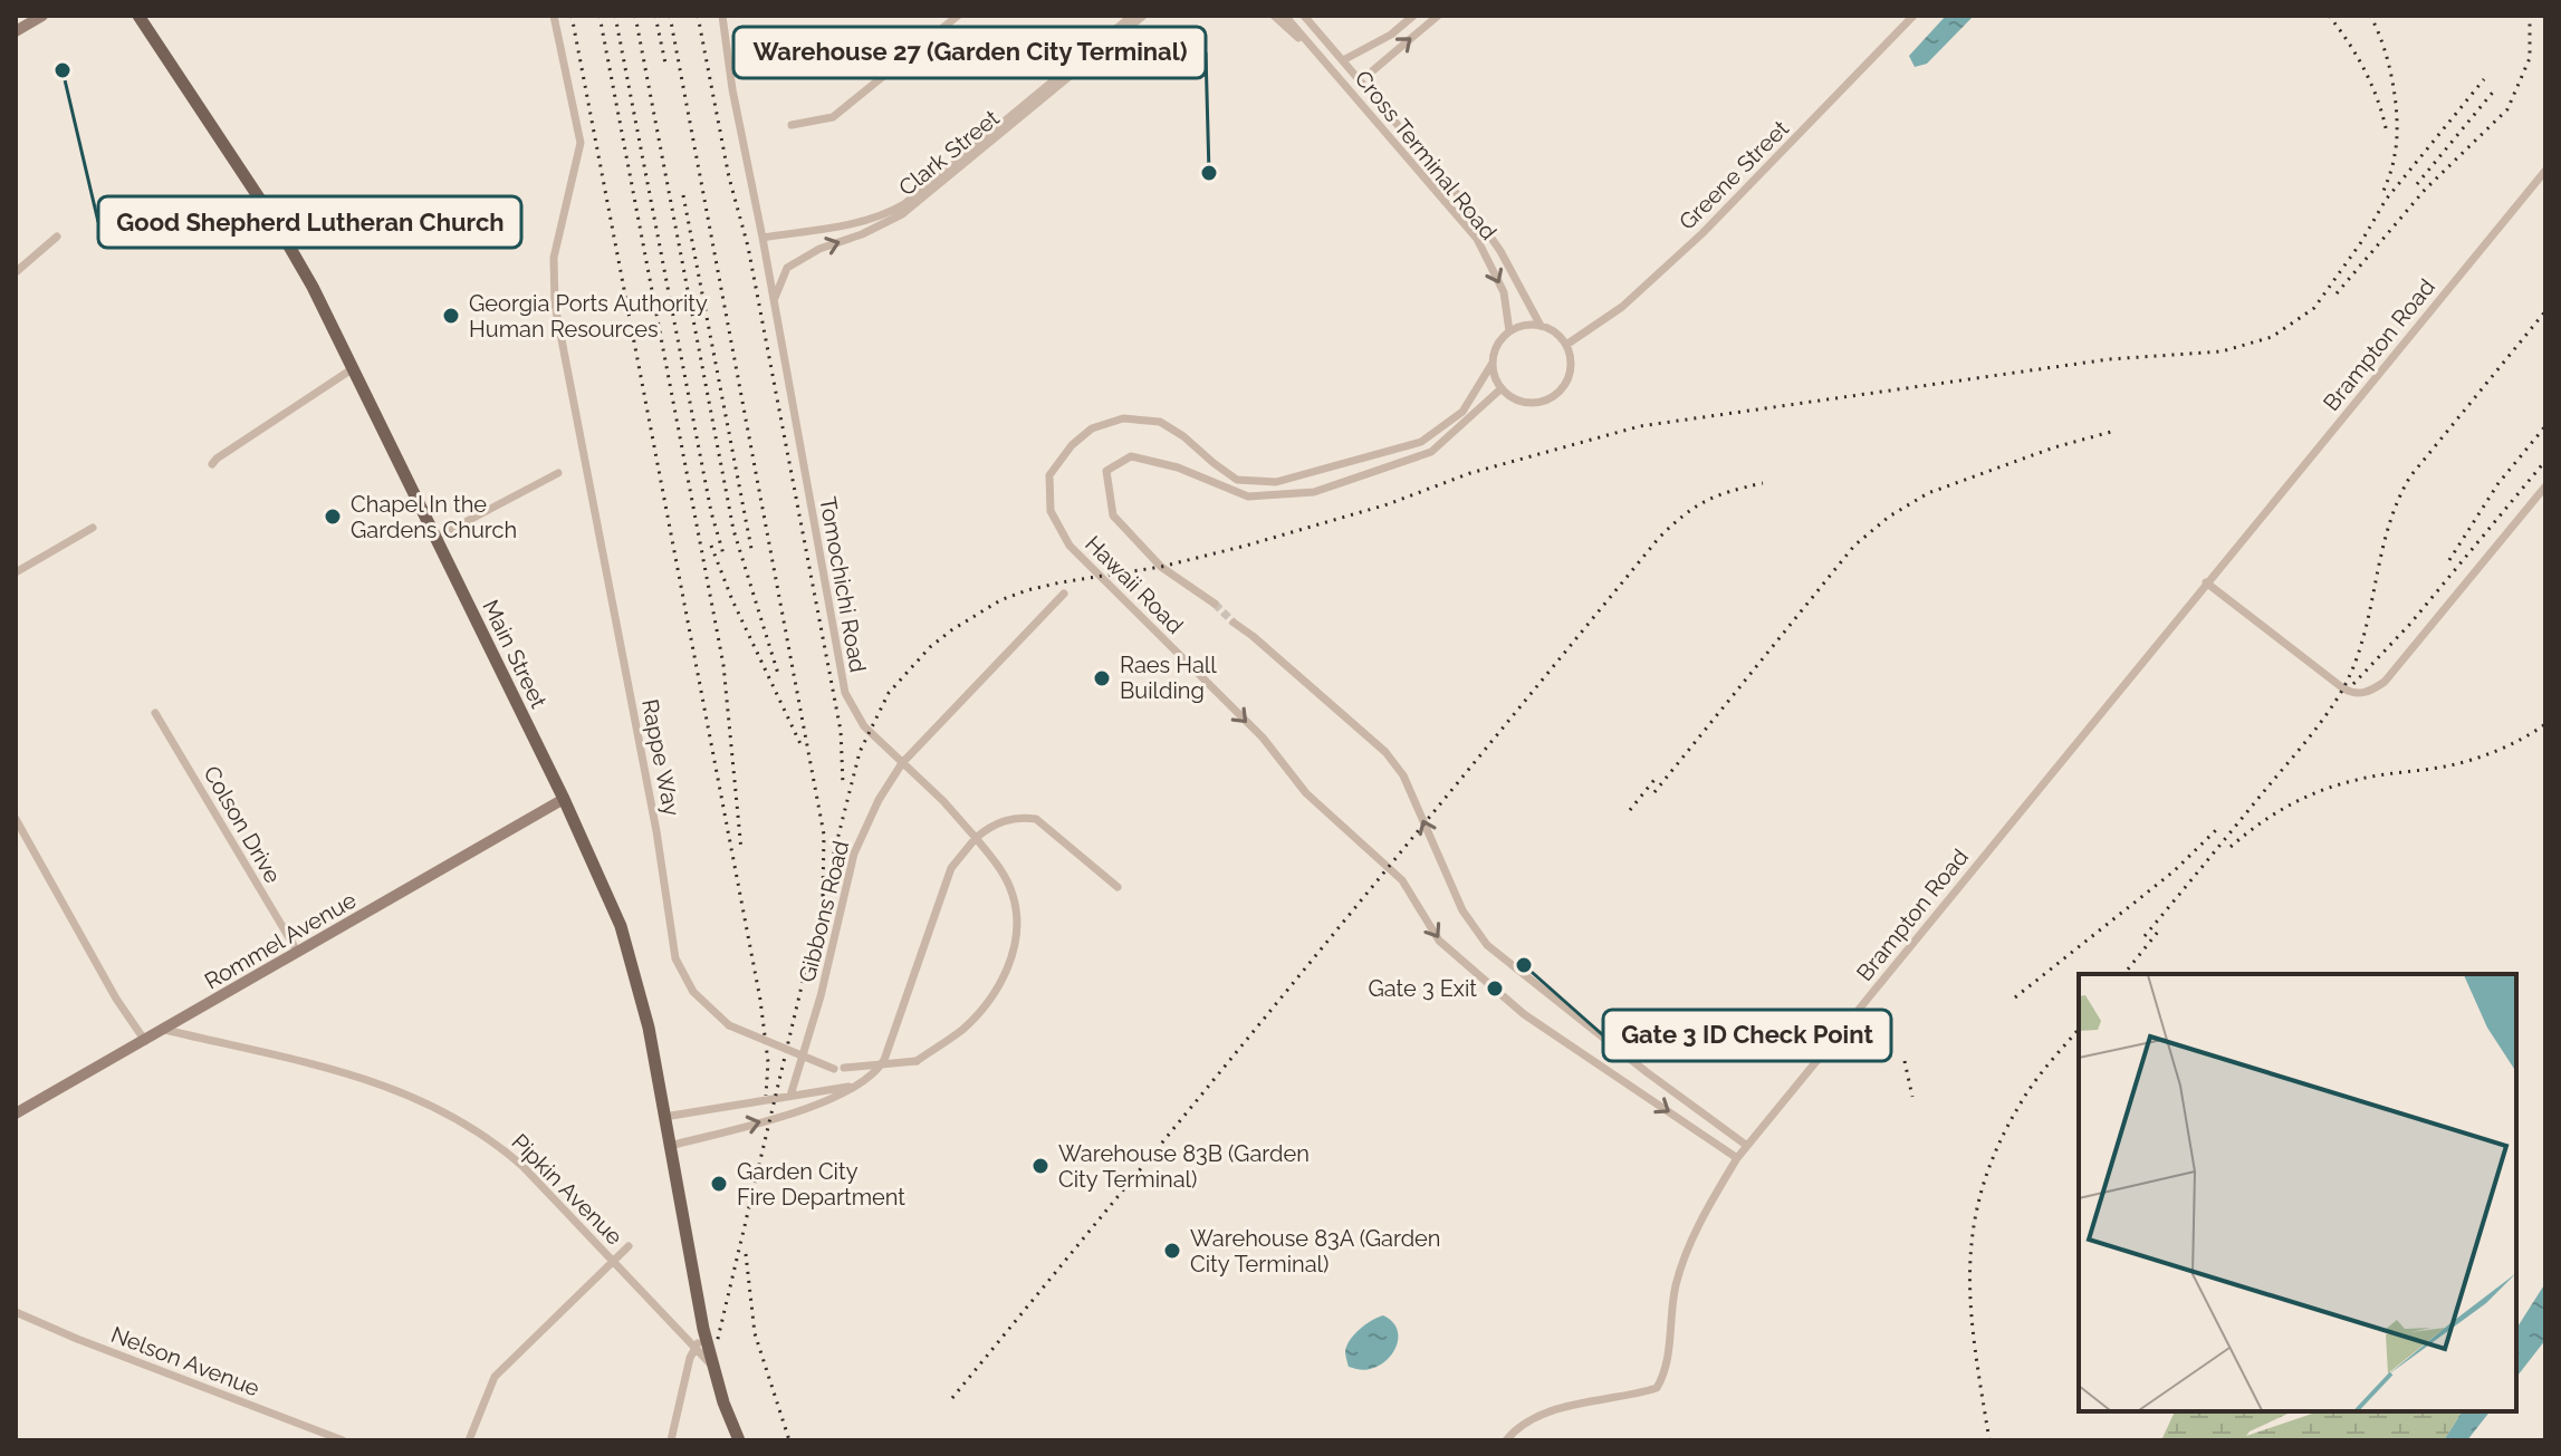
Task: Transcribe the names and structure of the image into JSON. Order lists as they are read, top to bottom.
{
  "streets": {
    "main road": ["Main Street"],
    "street": [
      "Clark Street",
      "Cross Terminal Road",
      "Greene Street",
      "Brampton Road",
      "Tomochichi Road",
      "Hawaii Road",
      "Rappe Way",
      "Colson Drive",
      "Gibbons Road",
      "Rommel Avenue",
      "Pipkin Avenue",
      "Nelson Avenue"
    ]
  },
  "crossings": [
    ["Clark Street", "Tomochichi Road"],
    ["Cross Terminal Road", "Greene Street"],
    ["Cross Terminal Road", "Hawaii Road"],
    ["Greene Street", "Hawaii Road"],
    ["Brampton Road", "Hawaii Road"],
    ["Tomochichi Road", "Rappe Way"],
    ["Tomochichi Road", "Gibbons Road"],
    ["Main Street", "Rommel Avenue"],
    ["Main Street", "Pipkin Avenue"],
    ["Colson Drive", "Rommel Avenue"],
    ["Rommel Avenue", "Pipkin Avenue"]
  ],
  "places": [
    "Good Shepherd Lutheran Church",
    "Warehouse 27 (Garden City Terminal)",
    "Georgia Ports Authority Human Resources",
    "Chapel In the Gardens Church",
    "Raes Hall Building",
    "Gate 3 ID Check Point",
    "Gate 3 Exit",
    "Warehouse 83B (Garden City Terminal)",
    "Garden City Fire Department",
    "Warehouse 83A (Garden City Terminal)"
  ]
}
